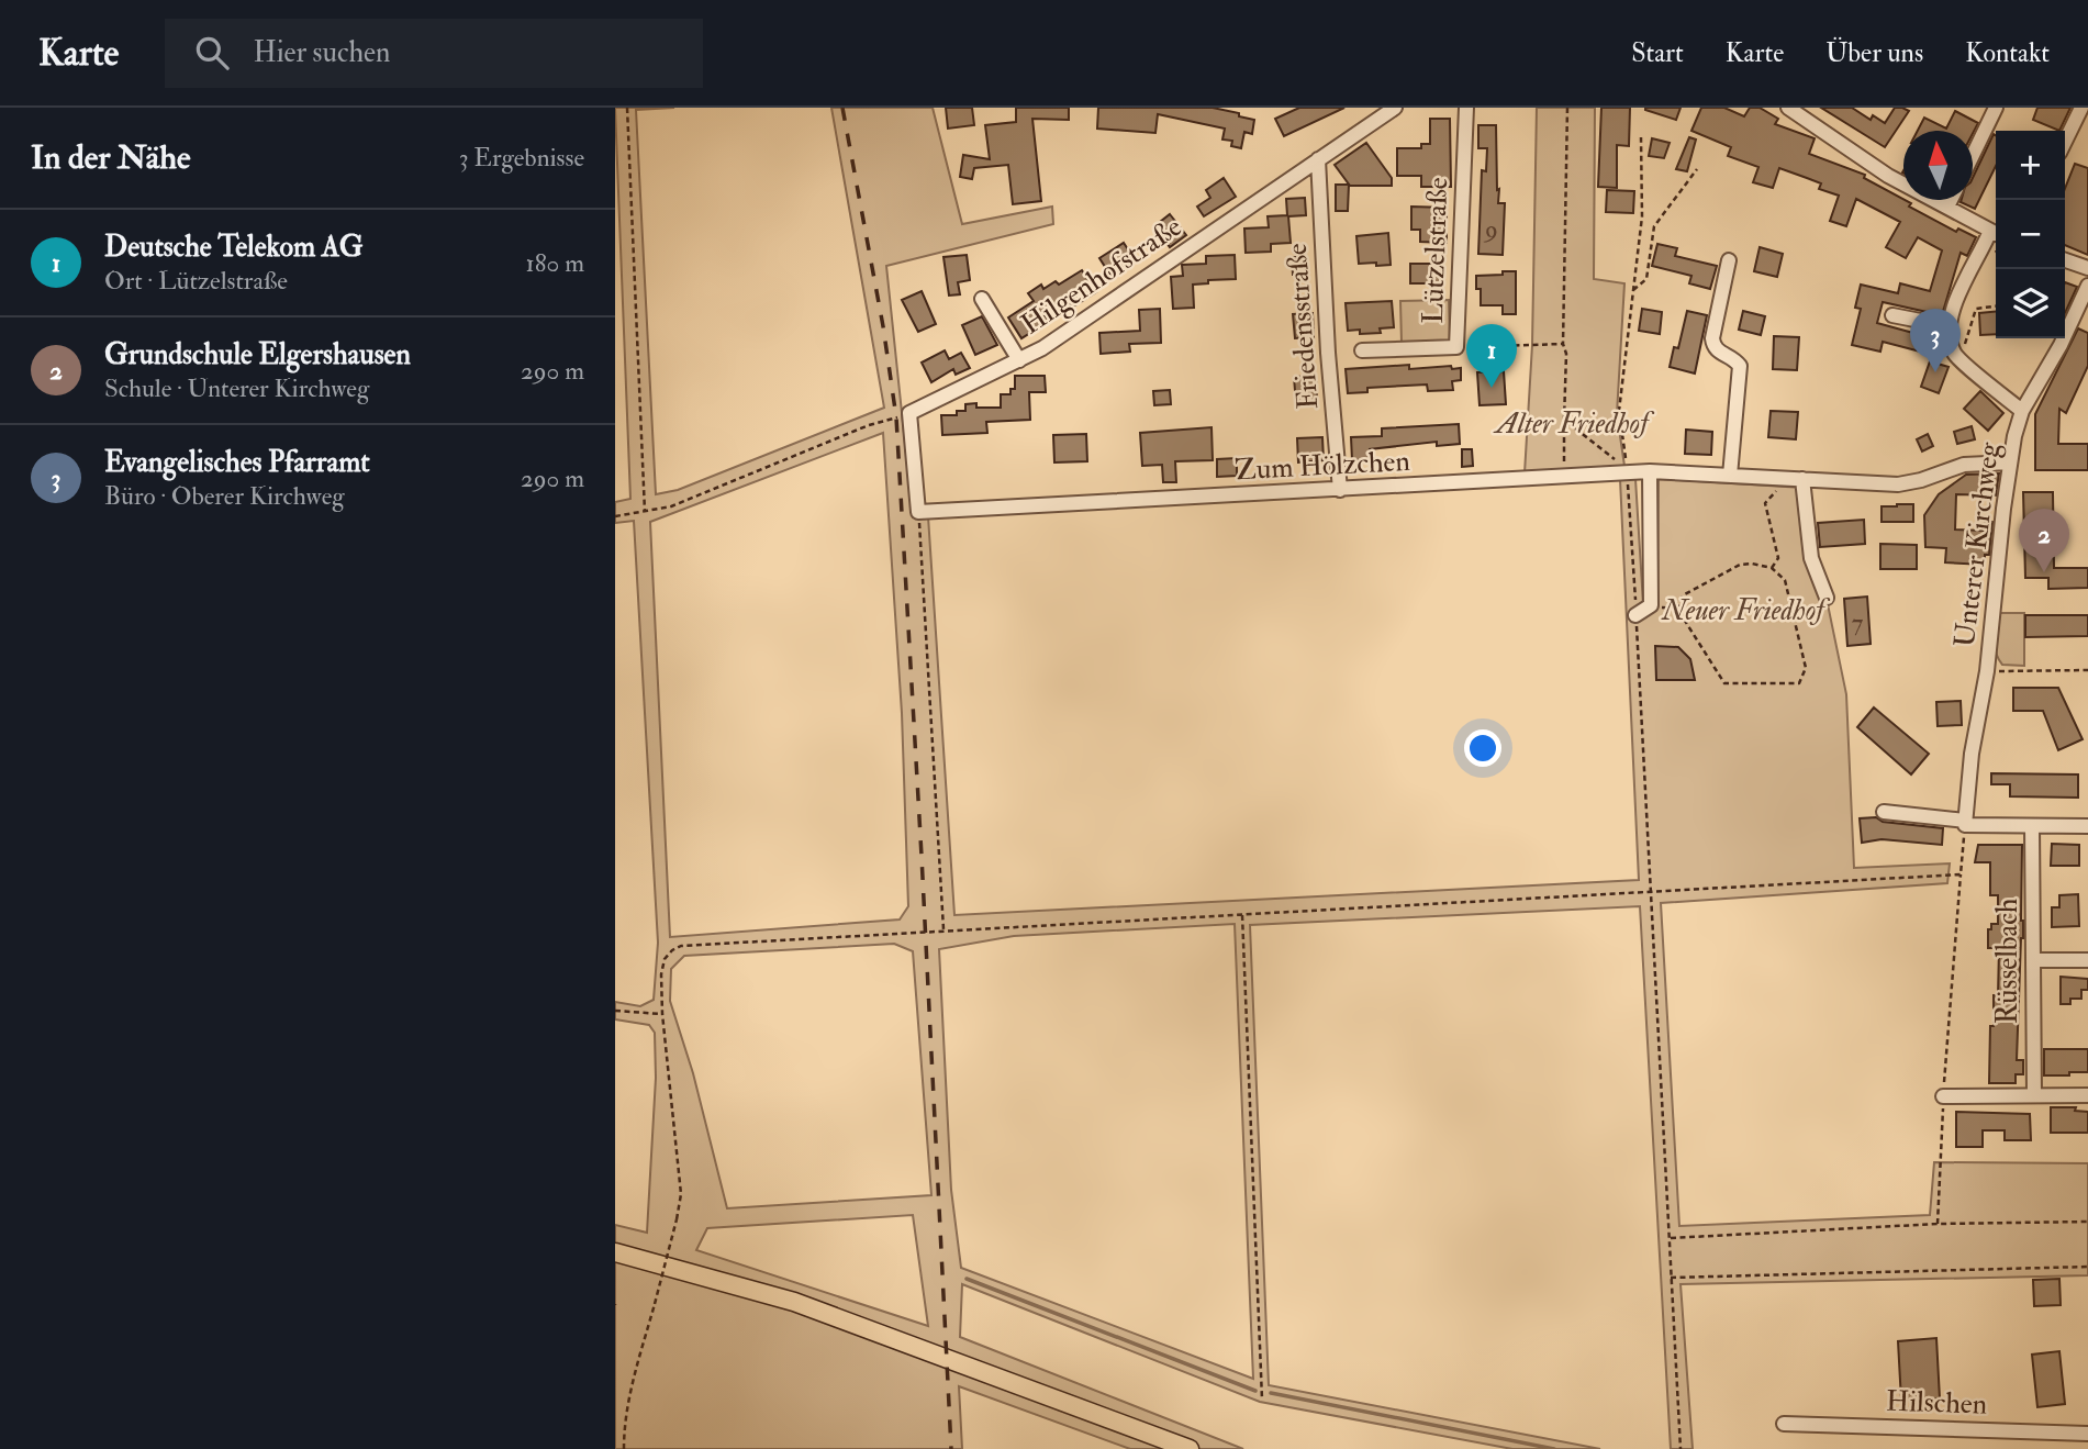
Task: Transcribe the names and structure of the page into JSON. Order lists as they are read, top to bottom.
{
  "streets": {
    "street": [
      "Lützelstraße",
      "Hilgenhofstraße",
      "Friedensstraße",
      "Zum Hölzchen",
      "Unterer Kirchweg",
      "Rüsselbach",
      "Hilschen"
    ]
  },
  "crossings": [
    ["Hilgenhofstraße", "Friedensstraße"],
    ["Friedensstraße", "Zum Hölzchen"],
    ["Zum Hölzchen", "Unterer Kirchweg"]
  ],
  "parks": ["Alter Friedhof", "Neuer Friedhof"],
  "house_numbers": ["9", "7"],
  "north": "top",
  "page": {
    "header": "Karte",
    "search": "Hier suchen",
    "nav": [
      "Start",
      "Karte",
      "Über uns",
      "Kontakt"
    ],
    "heading": ["In der Nähe", "3 Ergebnisse"],
    "map_buttons": ["+", "−"],
    "list": [
      {
        "mark": "1",
        "name": "Deutsche Telekom AG",
        "note": "Ort · Lützelstraße",
        "value": "180 m"
      },
      {
        "mark": "2",
        "name": "Grundschule Elgershausen",
        "note": "Schule · Unterer Kirchweg",
        "value": "290 m"
      },
      {
        "mark": "3",
        "name": "Evangelisches Pfarramt",
        "note": "Büro · Oberer Kirchweg",
        "value": "290 m"
      }
    ],
    "pins": ["3", "1", "2"]
  }
}
